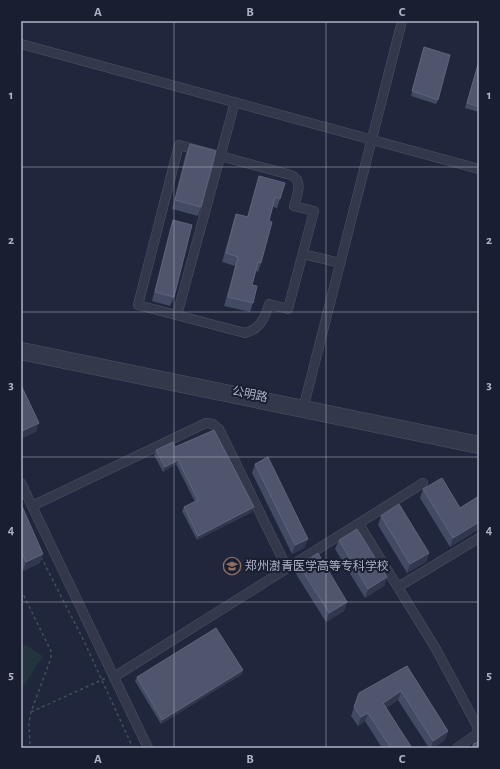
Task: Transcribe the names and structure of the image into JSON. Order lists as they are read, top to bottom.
{
  "streets": {
    "street": ["公明路"]
  },
  "places": {
    "school or university": ["郑州澍青医学高等专科学校"]
  },
  "grid": {
    "columns": ["A", "B", "C"],
    "rows": [
      "1",
      "2",
      "3",
      "4",
      "5"
    ]
  }
}
